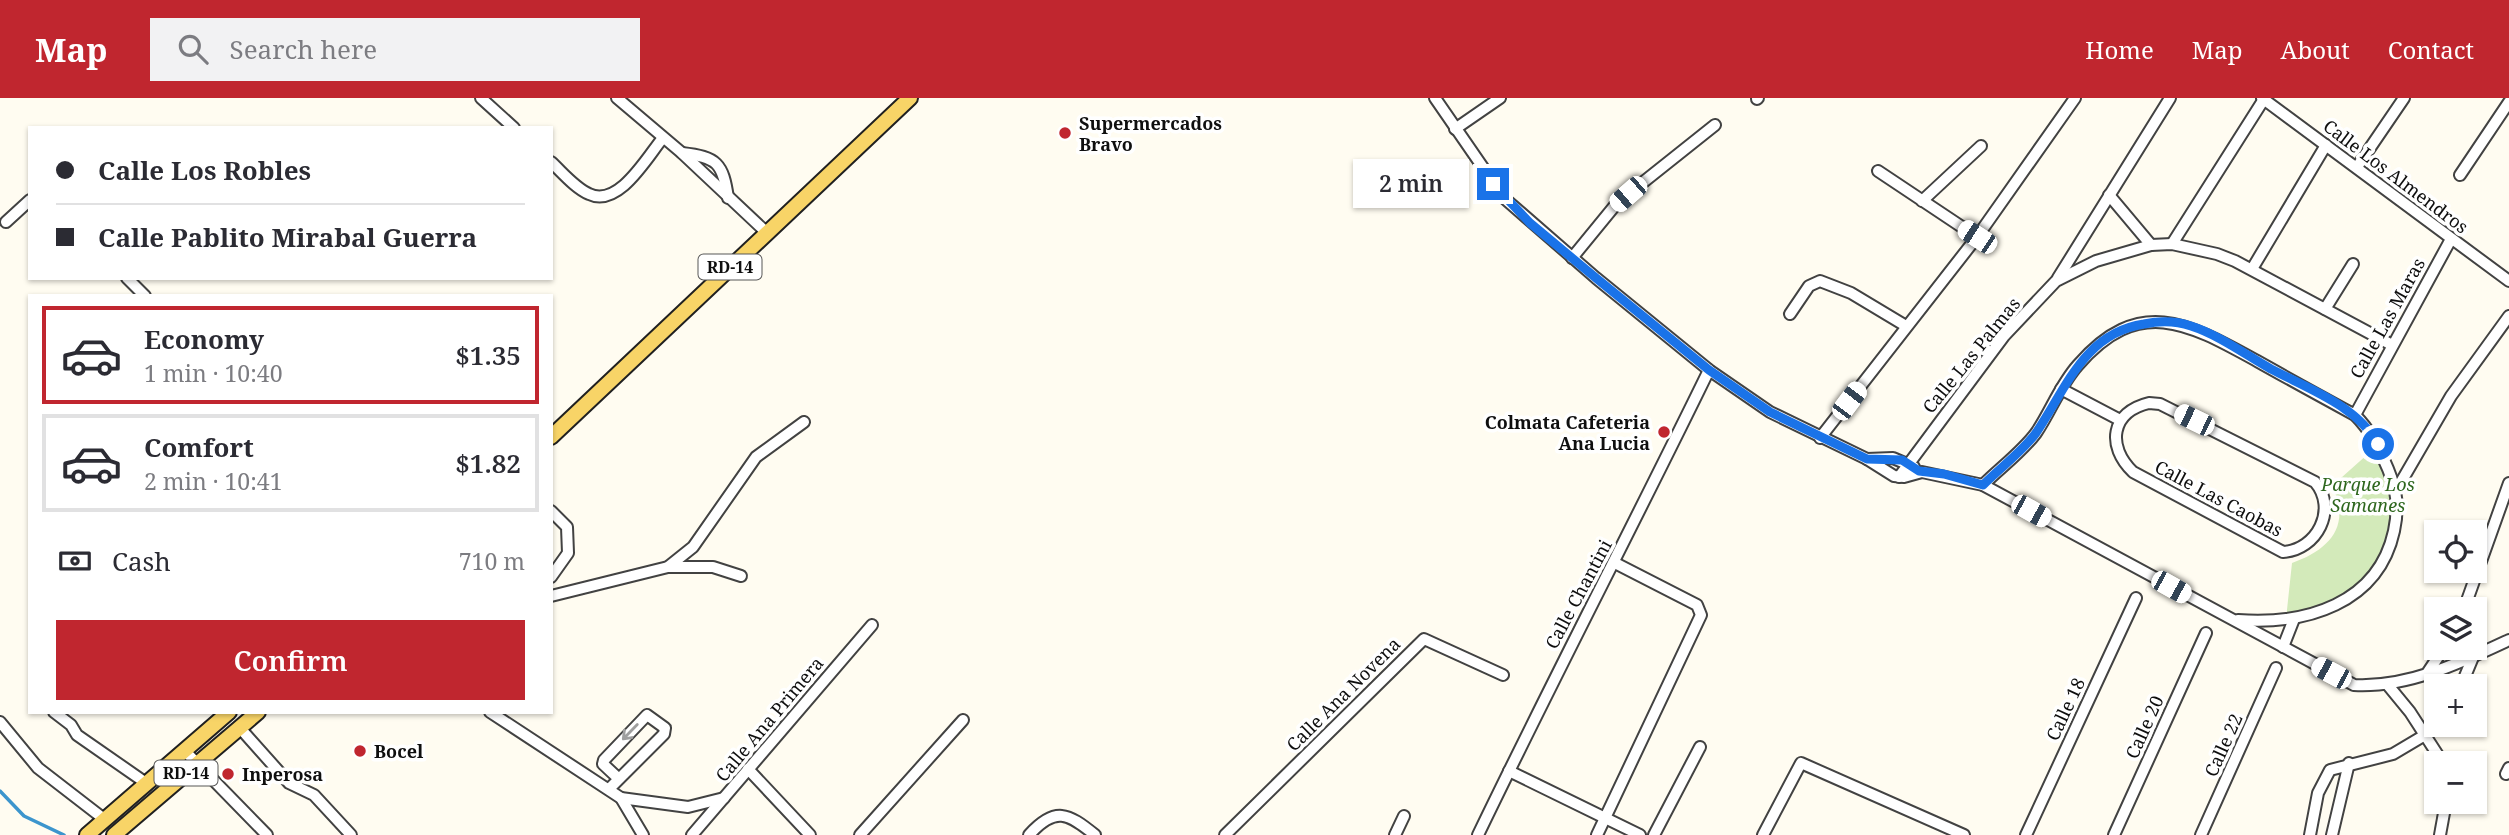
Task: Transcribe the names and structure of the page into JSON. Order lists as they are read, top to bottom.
{
  "streets": {
    "main road": ["RD-14"],
    "street": [
      "Calle Los Almendros",
      "Calle Las Maras",
      "Calle Las Palmas",
      "Calle Las Caobas",
      "Calle Chantini",
      "Calle Ana Novena",
      "Calle 18",
      "Calle Ana Primera",
      "Calle 20",
      "Calle 22"
    ]
  },
  "crossings": [
    ["Calle Los Almendros", "Calle Las Maras"],
    ["Calle Las Maras", "Calle Las Palmas"]
  ],
  "parks": ["Parque Los Samanes"],
  "places": [
    "Supermercados Bravo",
    "Colmata Cafeteria Ana Lucia",
    "Bocel",
    "Inperosa"
  ],
  "page": {
    "header": "Map",
    "search": "Search here",
    "nav": [
      "Home",
      "Map",
      "About",
      "Contact"
    ],
    "banner": ["Calle Los Robles", "Calle Pablito Mirabal Guerra"],
    "bubble": "2 min",
    "list": [
      {
        "name": "Economy",
        "note": "1 min · 10:40",
        "value": "$1.35"
      },
      {
        "name": "Comfort",
        "note": "2 min · 10:41",
        "value": "$1.82"
      }
    ],
    "map_buttons": ["+", "−"],
    "pay": ["Cash", "710 m"],
    "buttons": "Confirm"
  }
}
